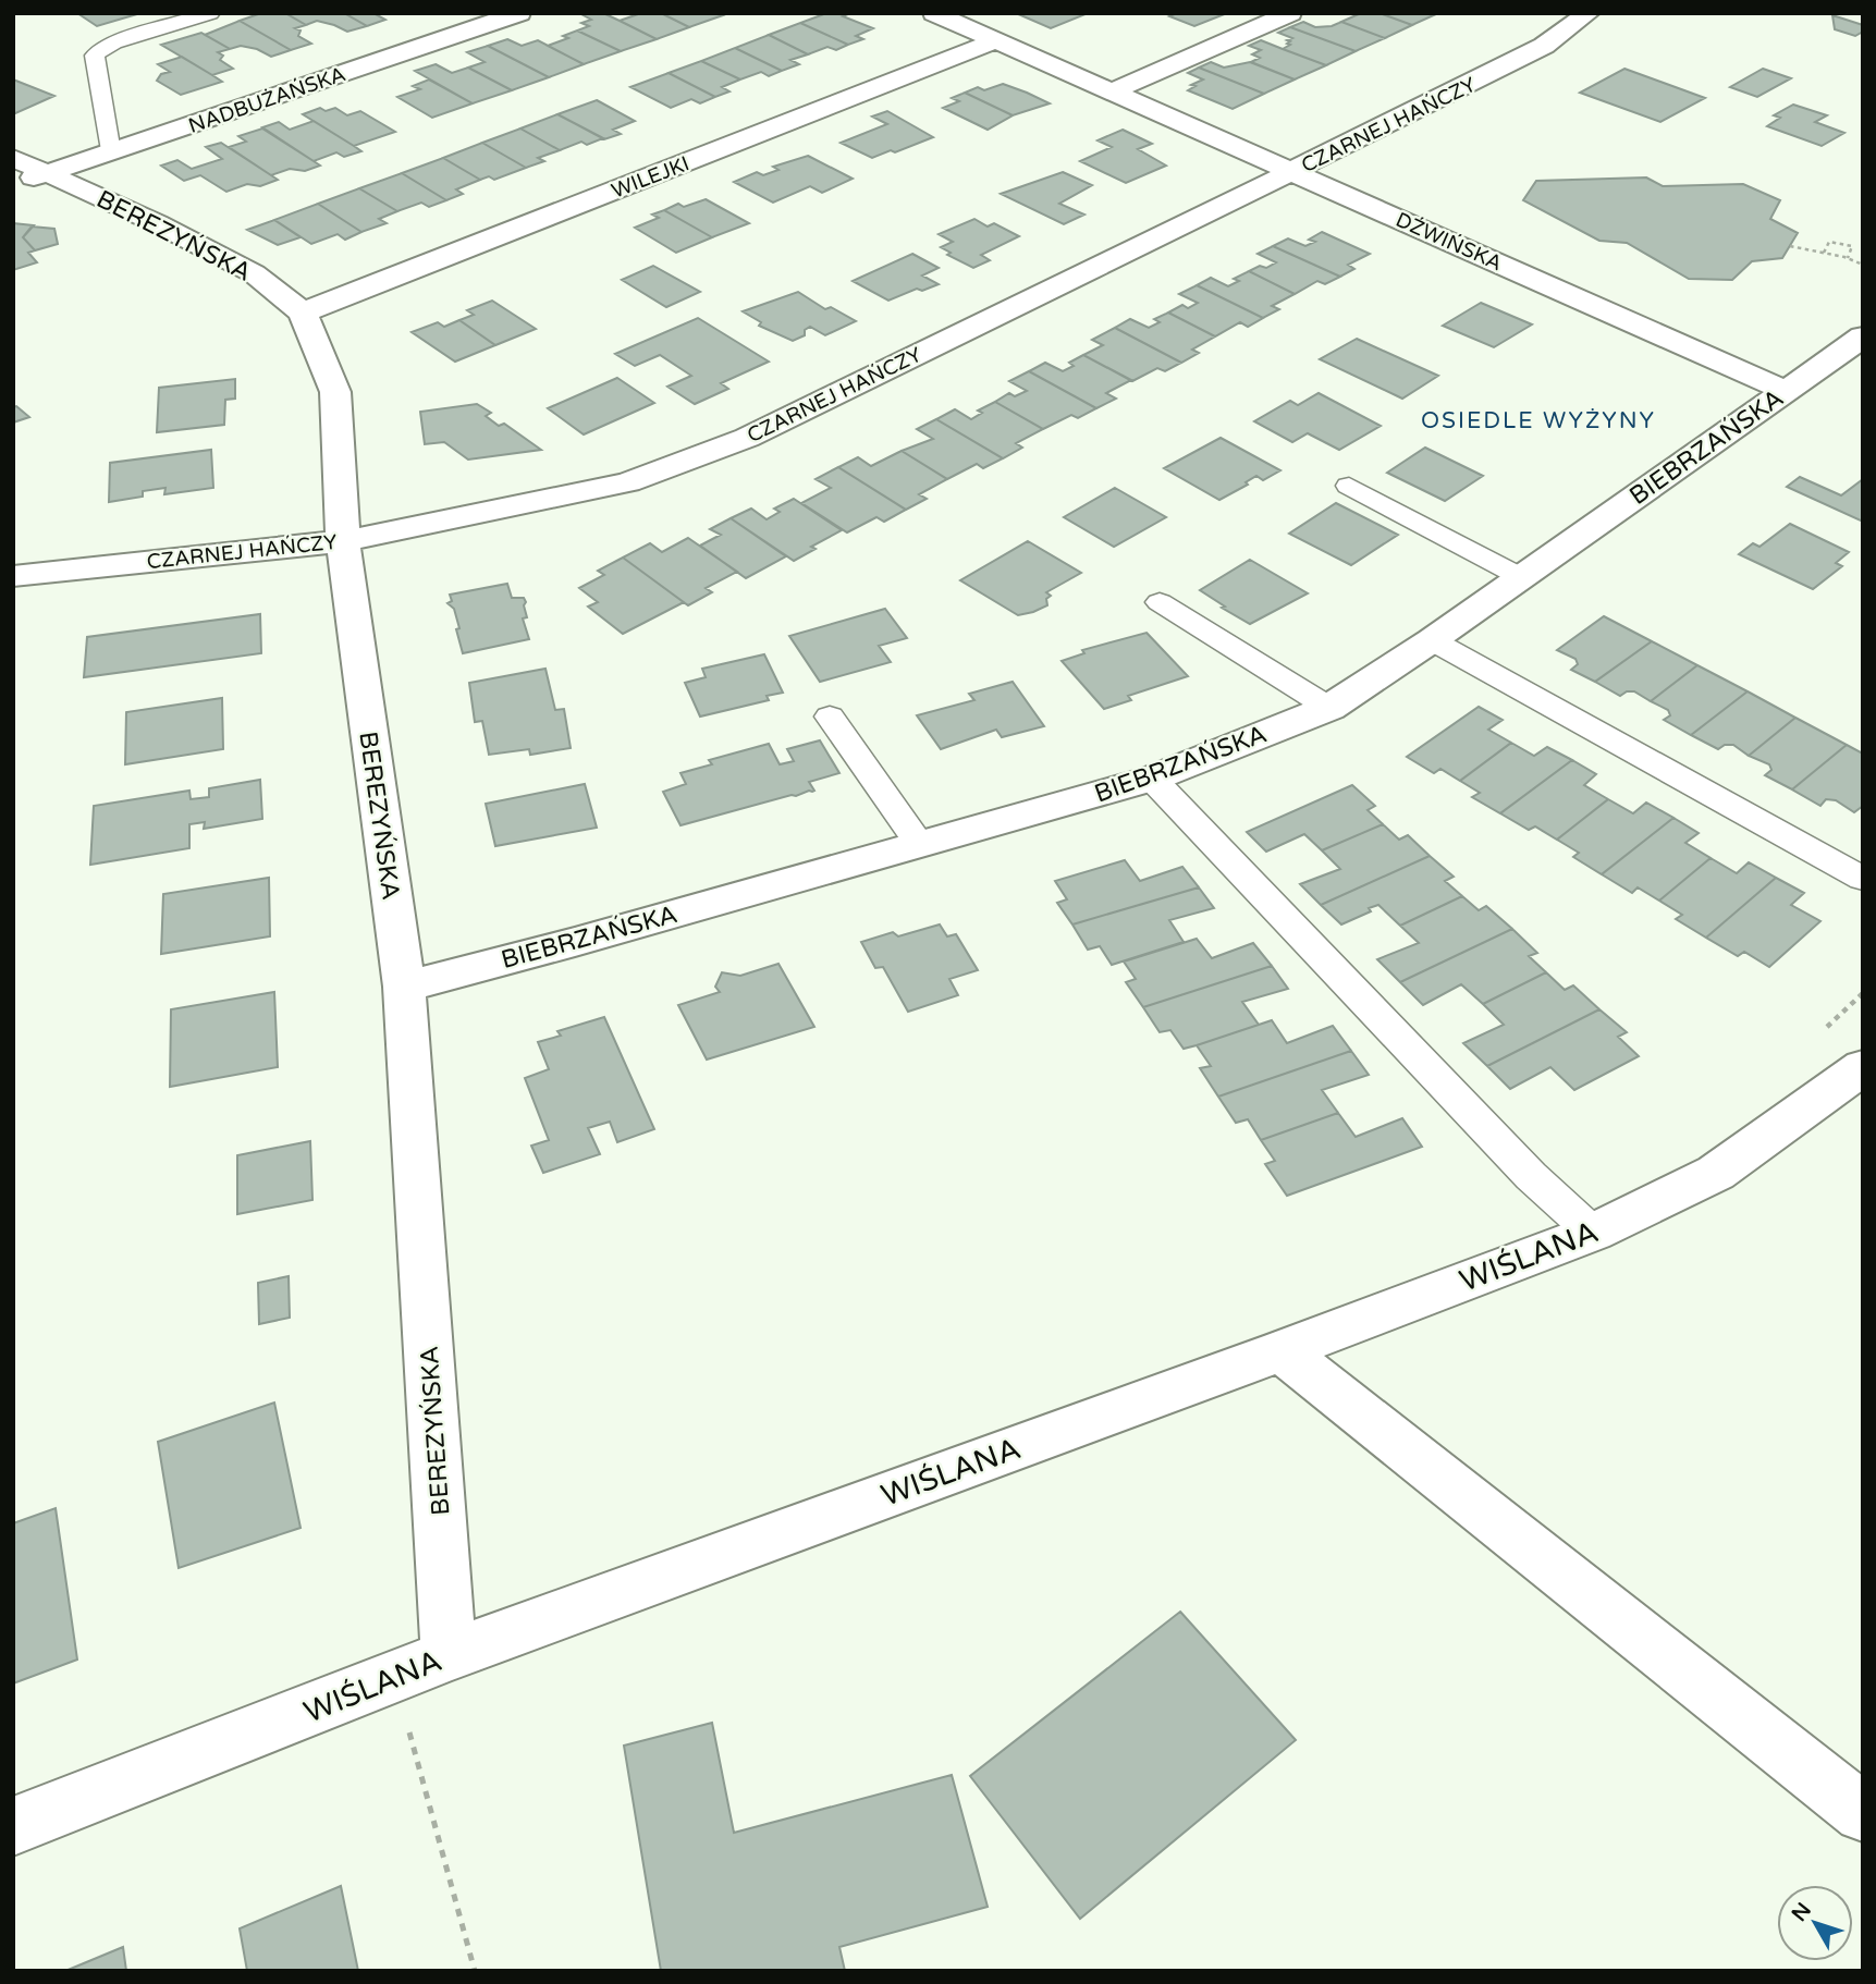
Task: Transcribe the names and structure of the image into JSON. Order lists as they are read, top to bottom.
{
  "streets": {
    "street": [
      "NADBUŻAŃSKA",
      "CZARNEJ HAŃCZY",
      "WILEJKI",
      "BEREZYŃSKA",
      "DŹWIŃSKA",
      "BIEBRZAŃSKA",
      "WIŚLANA"
    ]
  },
  "crossings": [
    ["NADBUŻAŃSKA", "BEREZYŃSKA"],
    ["CZARNEJ HAŃCZY", "BEREZYŃSKA"],
    ["CZARNEJ HAŃCZY", "DŹWIŃSKA"],
    ["WILEJKI", "BEREZYŃSKA"],
    ["WILEJKI", "DŹWIŃSKA"],
    ["BEREZYŃSKA", "BIEBRZAŃSKA"],
    ["BEREZYŃSKA", "WIŚLANA"],
    ["DŹWIŃSKA", "BIEBRZAŃSKA"]
  ],
  "districts": ["OSIEDLE WYŻYNY"],
  "north": "top left"
}
